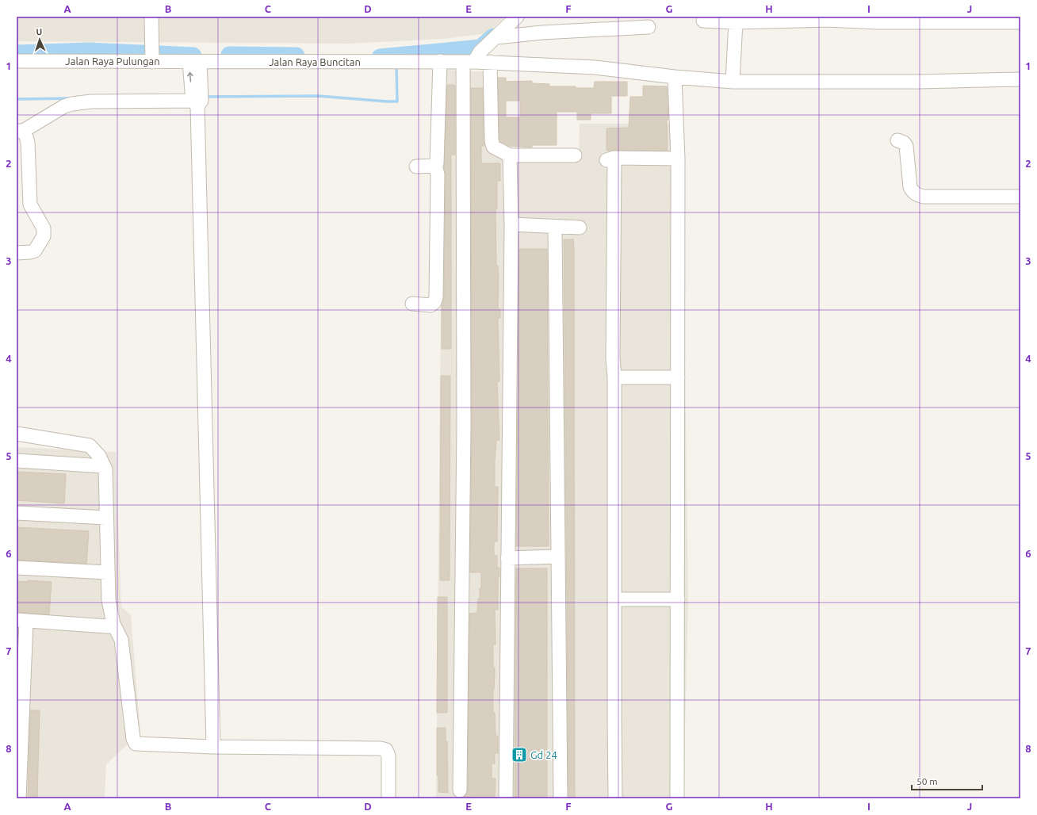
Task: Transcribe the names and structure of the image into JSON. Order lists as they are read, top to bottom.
{
  "streets": {
    "street": ["Jalan Raya Pulungan", "Jalan Raya Buncitan"]
  },
  "crossings": [
    ["Jalan Raya Pulungan", "Jalan Raya Buncitan"]
  ],
  "places": {
    "building": ["Gd 24"]
  },
  "scale_bar": "50 m",
  "north": "top",
  "grid": {
    "columns": [
      "A",
      "B",
      "C",
      "D",
      "E",
      "F",
      "G",
      "H",
      "I",
      "J"
    ],
    "rows": [
      "1",
      "2",
      "3",
      "4",
      "5",
      "6",
      "7",
      "8"
    ]
  }
}
